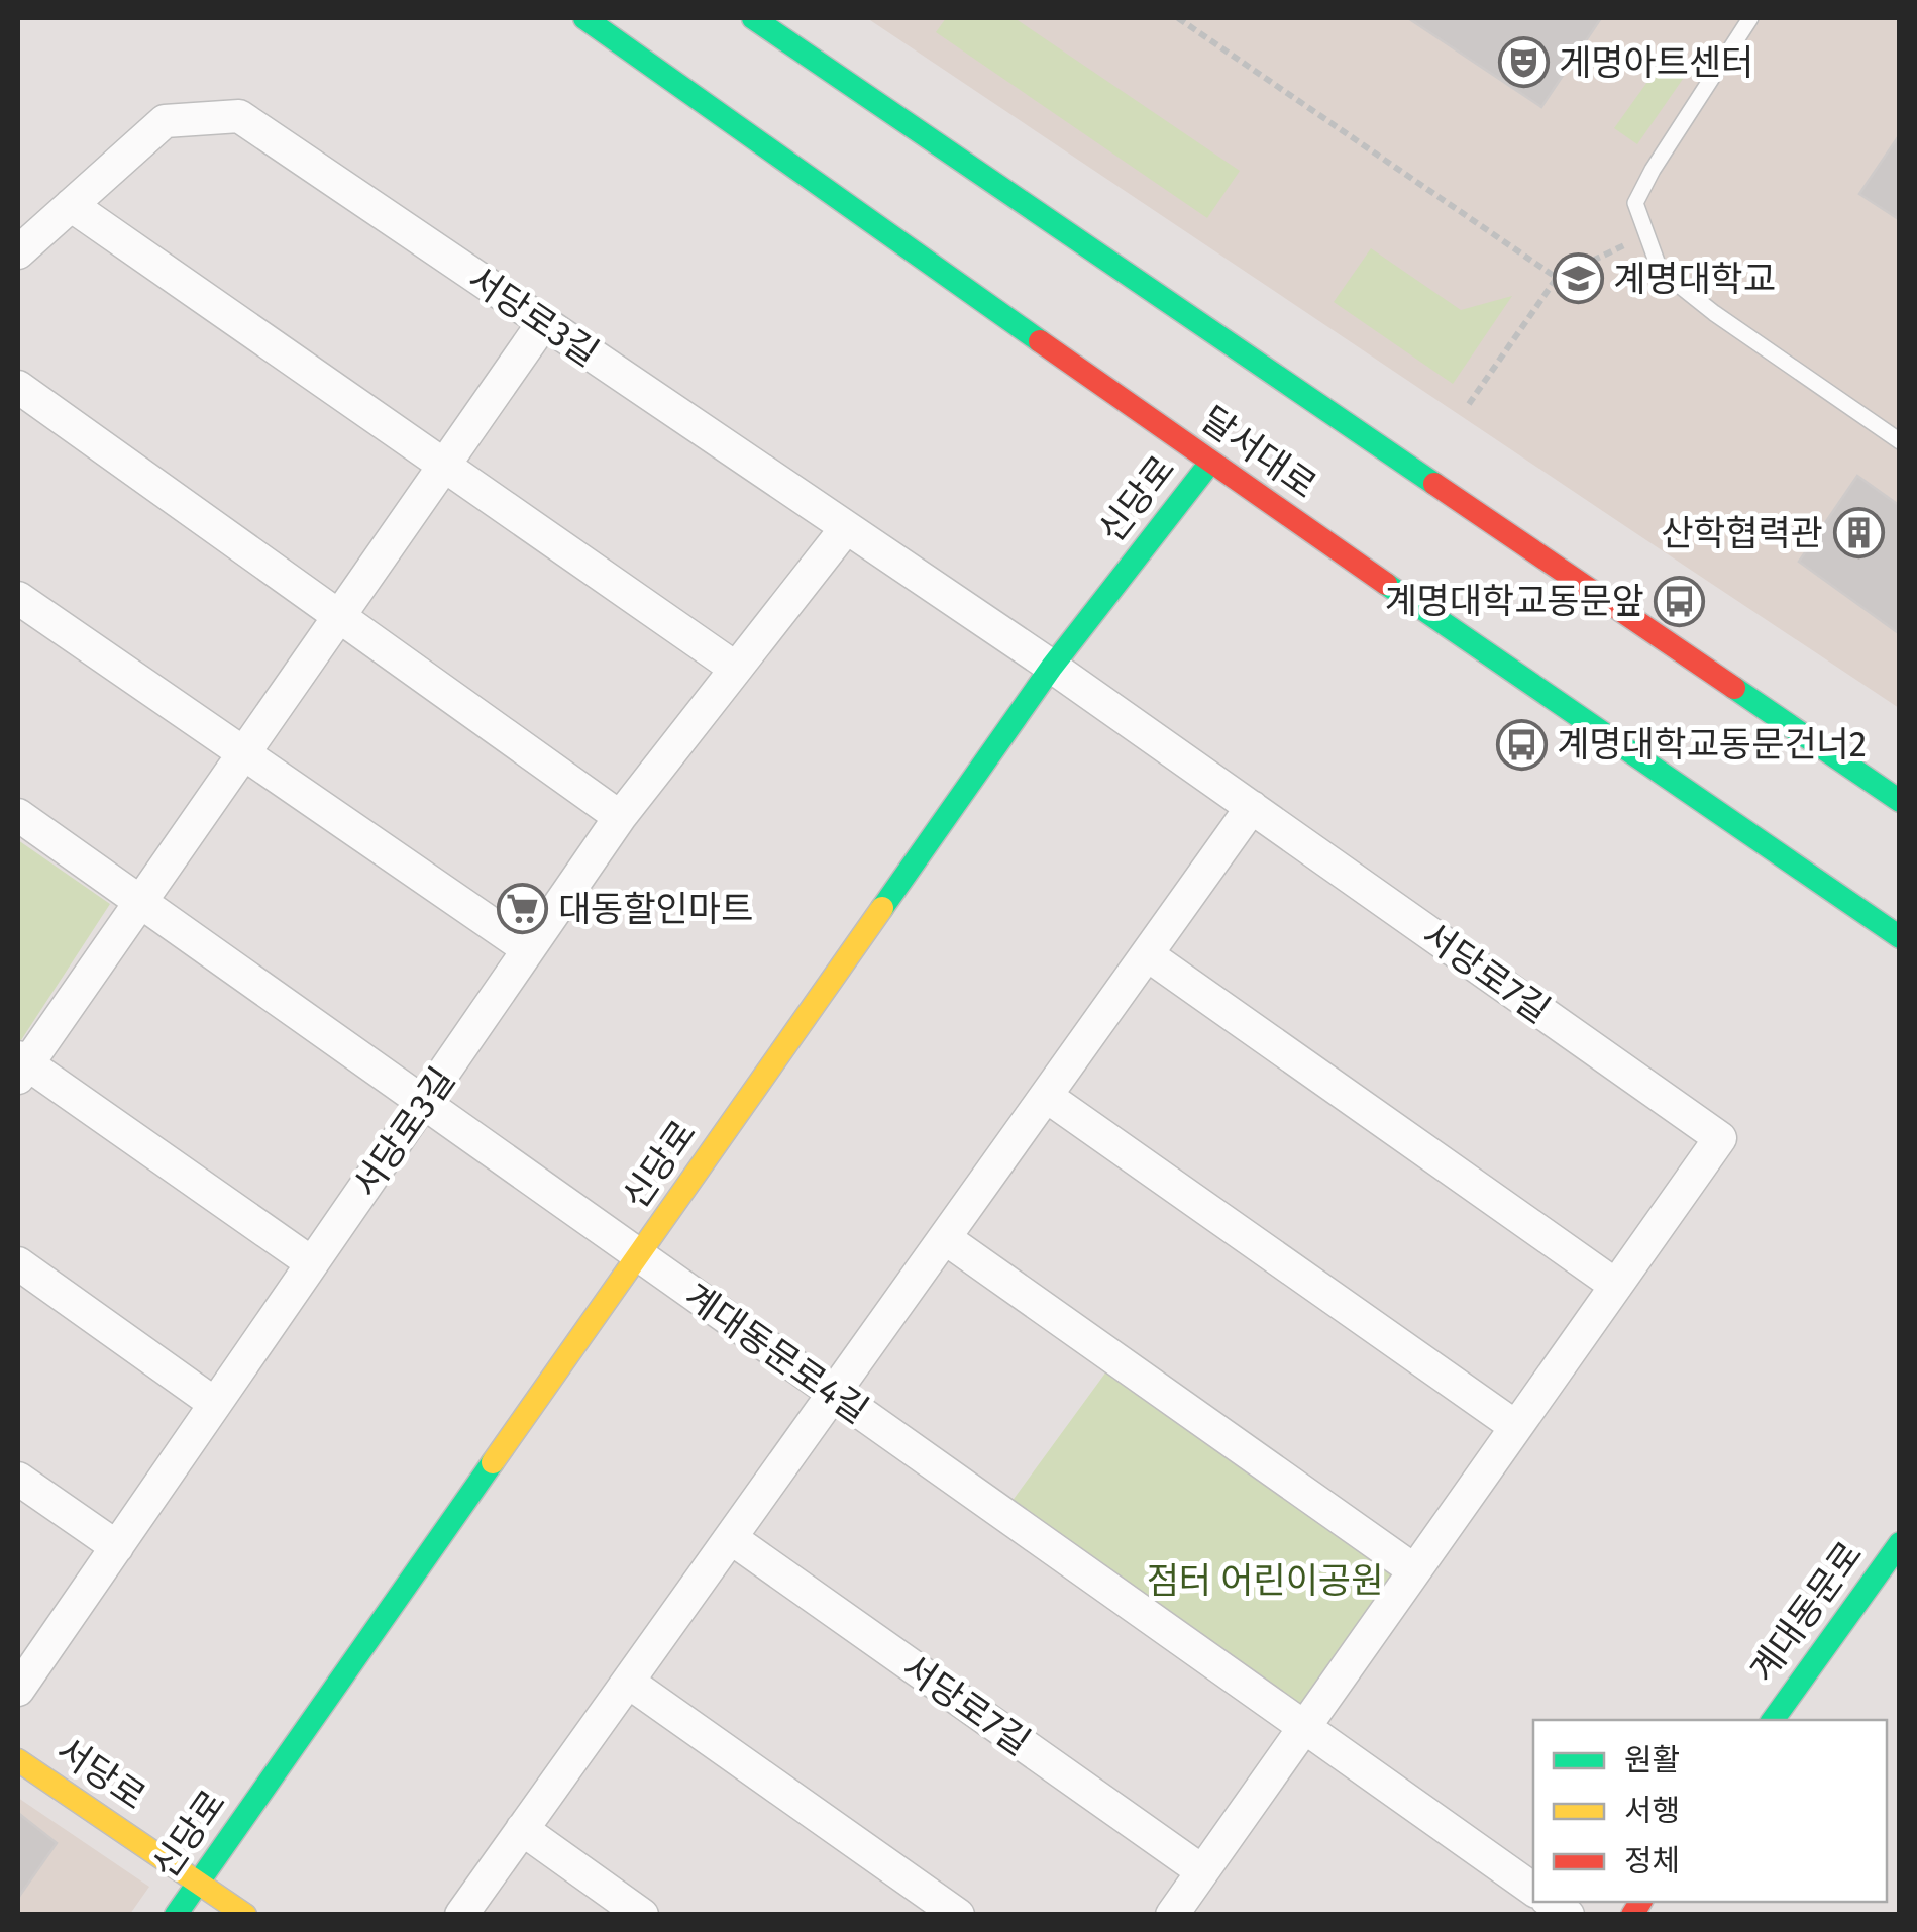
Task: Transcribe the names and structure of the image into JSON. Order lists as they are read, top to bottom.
{
  "streets": {
    "main road": [
      "달서대로",
      "신당로",
      "계대동문로",
      "서당로"
    ],
    "street": ["서당로3길", "서당로7길", "계대동문로4길"]
  },
  "crossings": [
    ["서당로3길", "계대동문로4길"],
    ["달서대로", "신당로"],
    ["신당로", "계대동문로4길"],
    ["신당로", "서당로"],
    ["서당로7길", "계대동문로4길"]
  ],
  "parks": ["점터 어린이공원"],
  "places": {
    "theatre": ["게명아트센터"],
    "school or university": ["계명대학교"],
    "building": ["산학협력관"],
    "bus stop": ["계명대학교동문앞", "계명대학교동문건너2"],
    "supermarket": ["대동할인마트"]
  },
  "legend": ["원활", "서행", "정체"]
}
